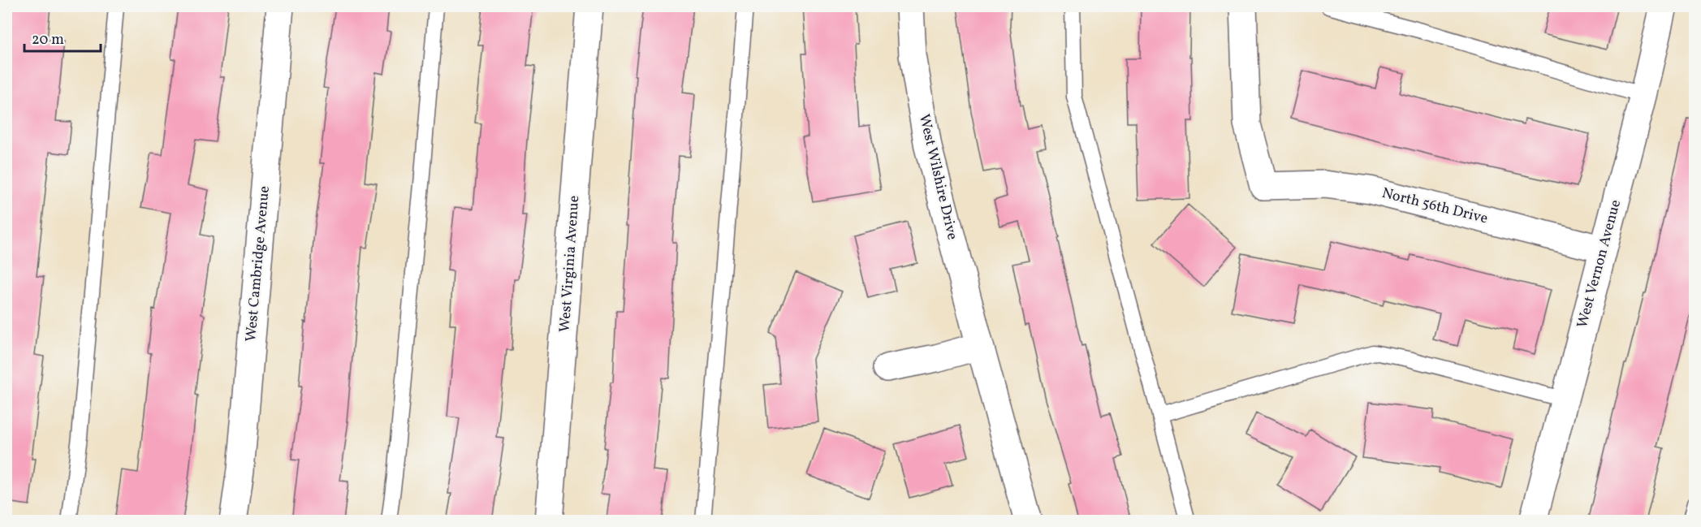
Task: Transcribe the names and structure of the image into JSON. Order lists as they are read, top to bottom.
{
  "streets": {
    "street": [
      "West Wilshire Drive",
      "North 56th Drive",
      "West Cambridge Avenue",
      "West Virginia Avenue",
      "West Vernon Avenue"
    ]
  },
  "crossings": [
    ["North 56th Drive", "West Vernon Avenue"]
  ],
  "scale_bar": "20 m"
}
